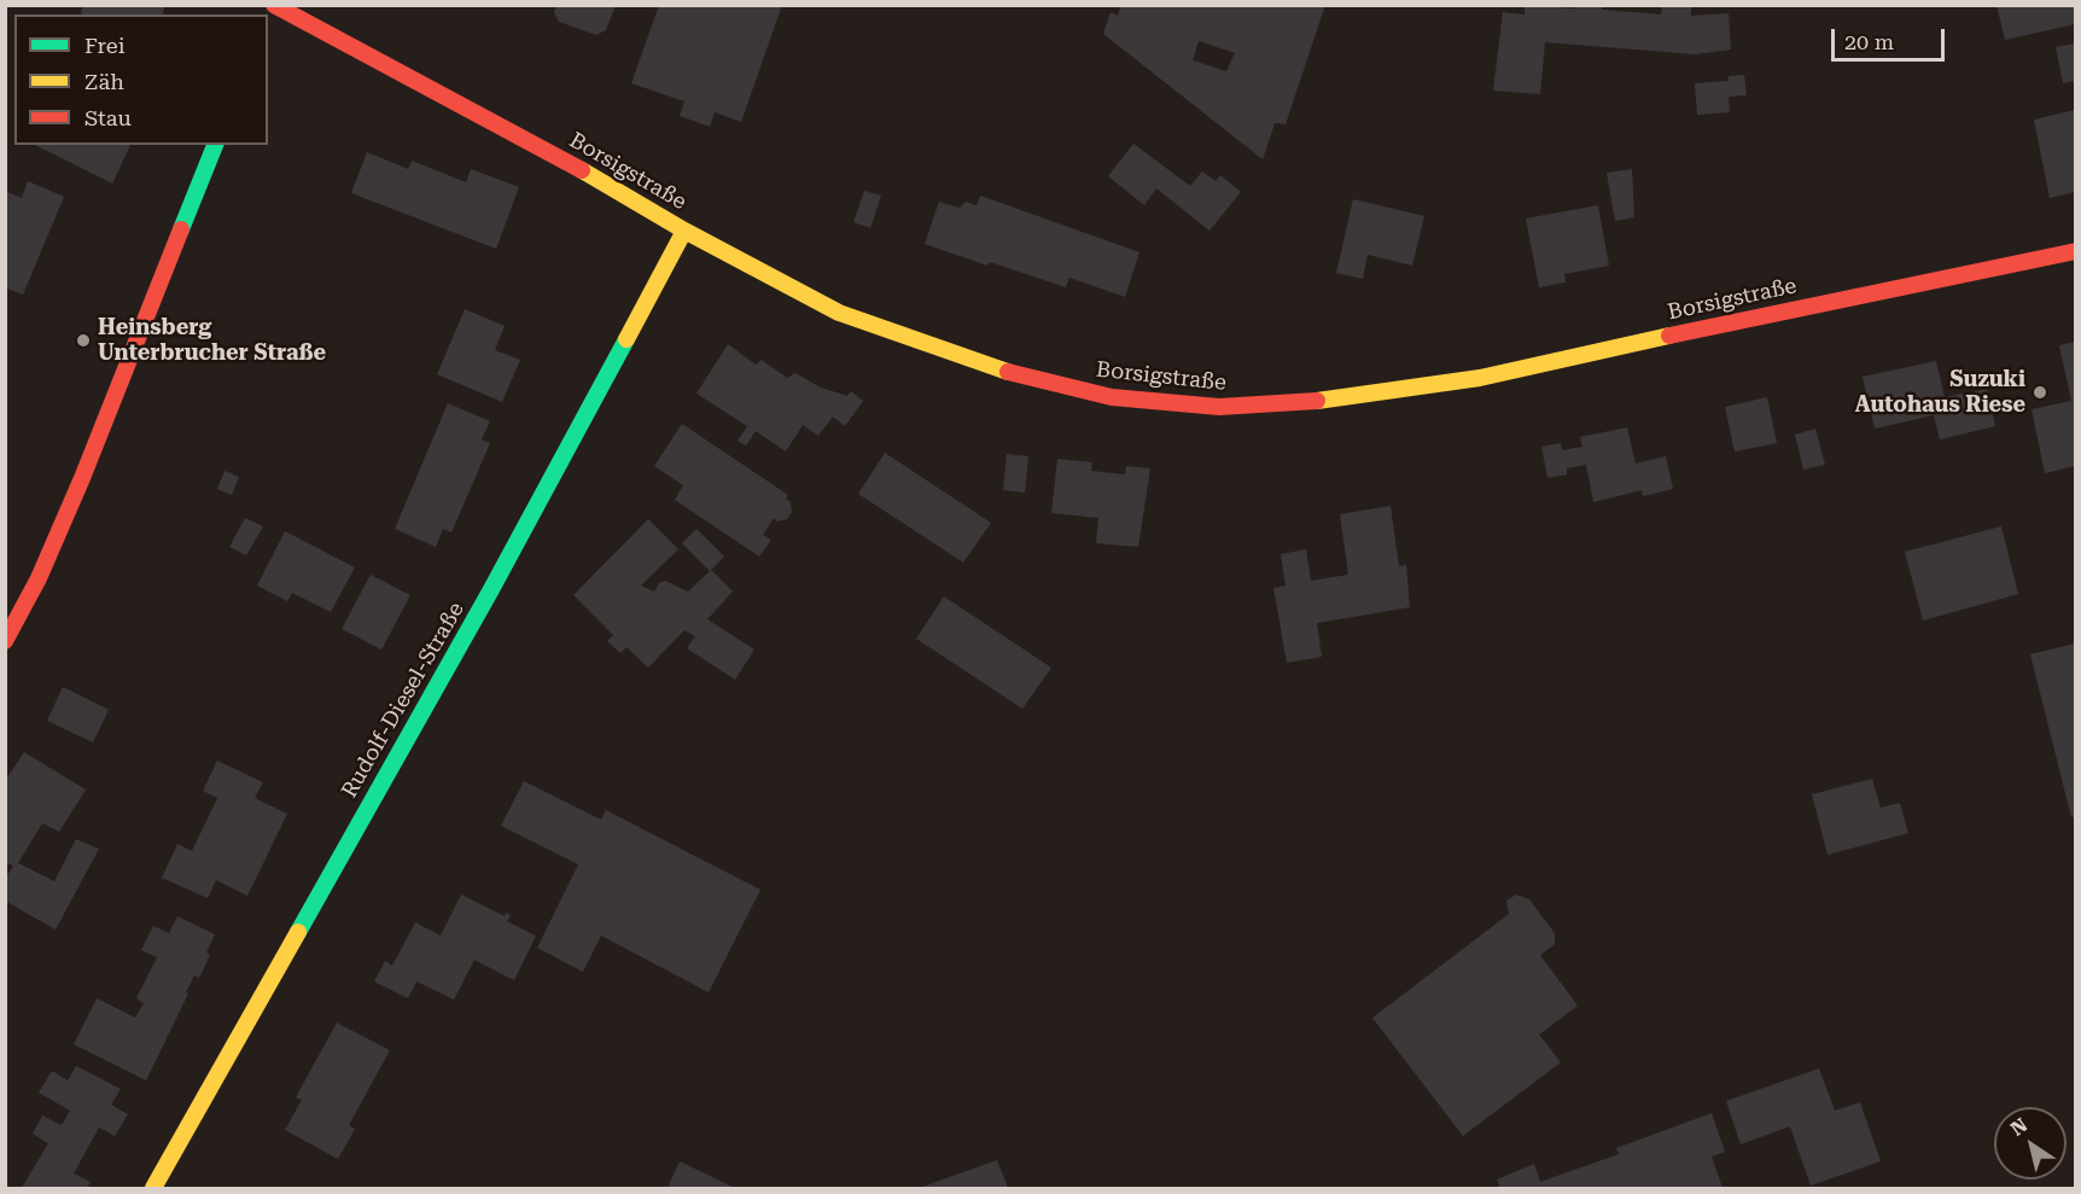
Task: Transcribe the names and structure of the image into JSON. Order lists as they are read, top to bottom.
{
  "streets": {
    "street": ["Borsigstraße", "Rudolf-Diesel-Straße"]
  },
  "crossings": [
    ["Borsigstraße", "Rudolf-Diesel-Straße"]
  ],
  "places": ["Heinsberg Unterbrucher Straße", "Suzuki Autohaus Riese"],
  "legend": ["Frei", "Zäh", "Stau"],
  "scale_bar": "20 m",
  "north": "top left"
}
